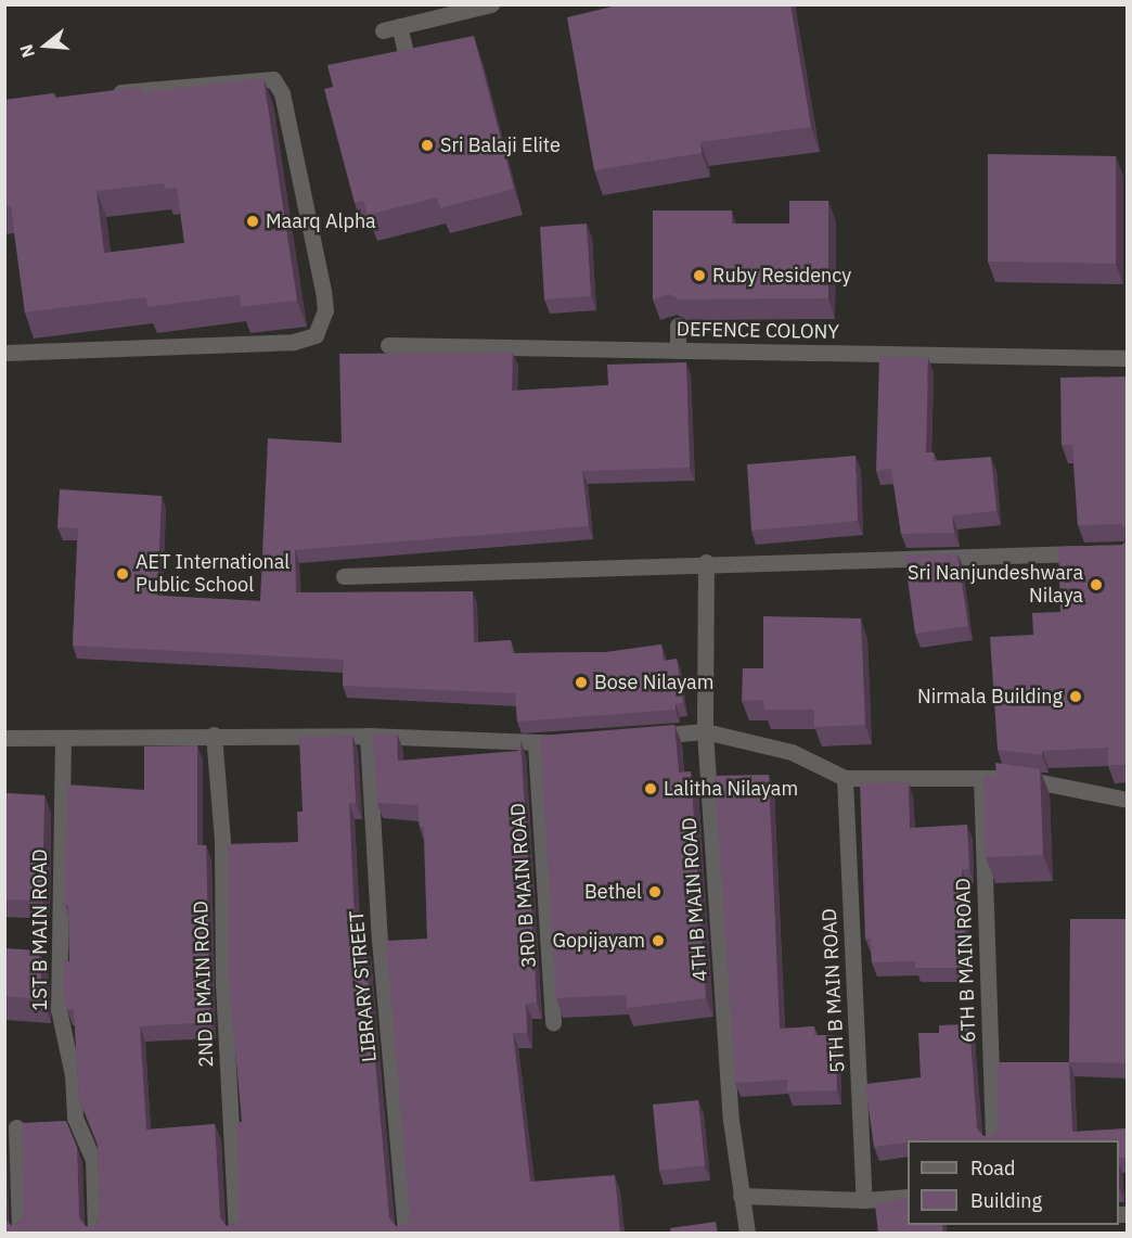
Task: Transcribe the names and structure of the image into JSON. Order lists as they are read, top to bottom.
{
  "streets": {
    "street": [
      "DEFENCE COLONY",
      "3RD B MAIN ROAD",
      "4TH B MAIN ROAD",
      "1ST B MAIN ROAD",
      "6TH B MAIN ROAD",
      "2ND B MAIN ROAD",
      "LIBRARY STREET",
      "5TH B MAIN ROAD"
    ]
  },
  "places": [
    "Sri Balaji Elite",
    "Maarq Alpha",
    "Ruby Residency",
    "AET International Public School",
    "Sri Nanjundeshwara Nilaya",
    "Bose Nilayam",
    "Nirmala Building",
    "Lalitha Nilayam",
    "Bethel",
    "Gopijayam"
  ],
  "legend": ["Road", "Building"],
  "north": "left"
}
